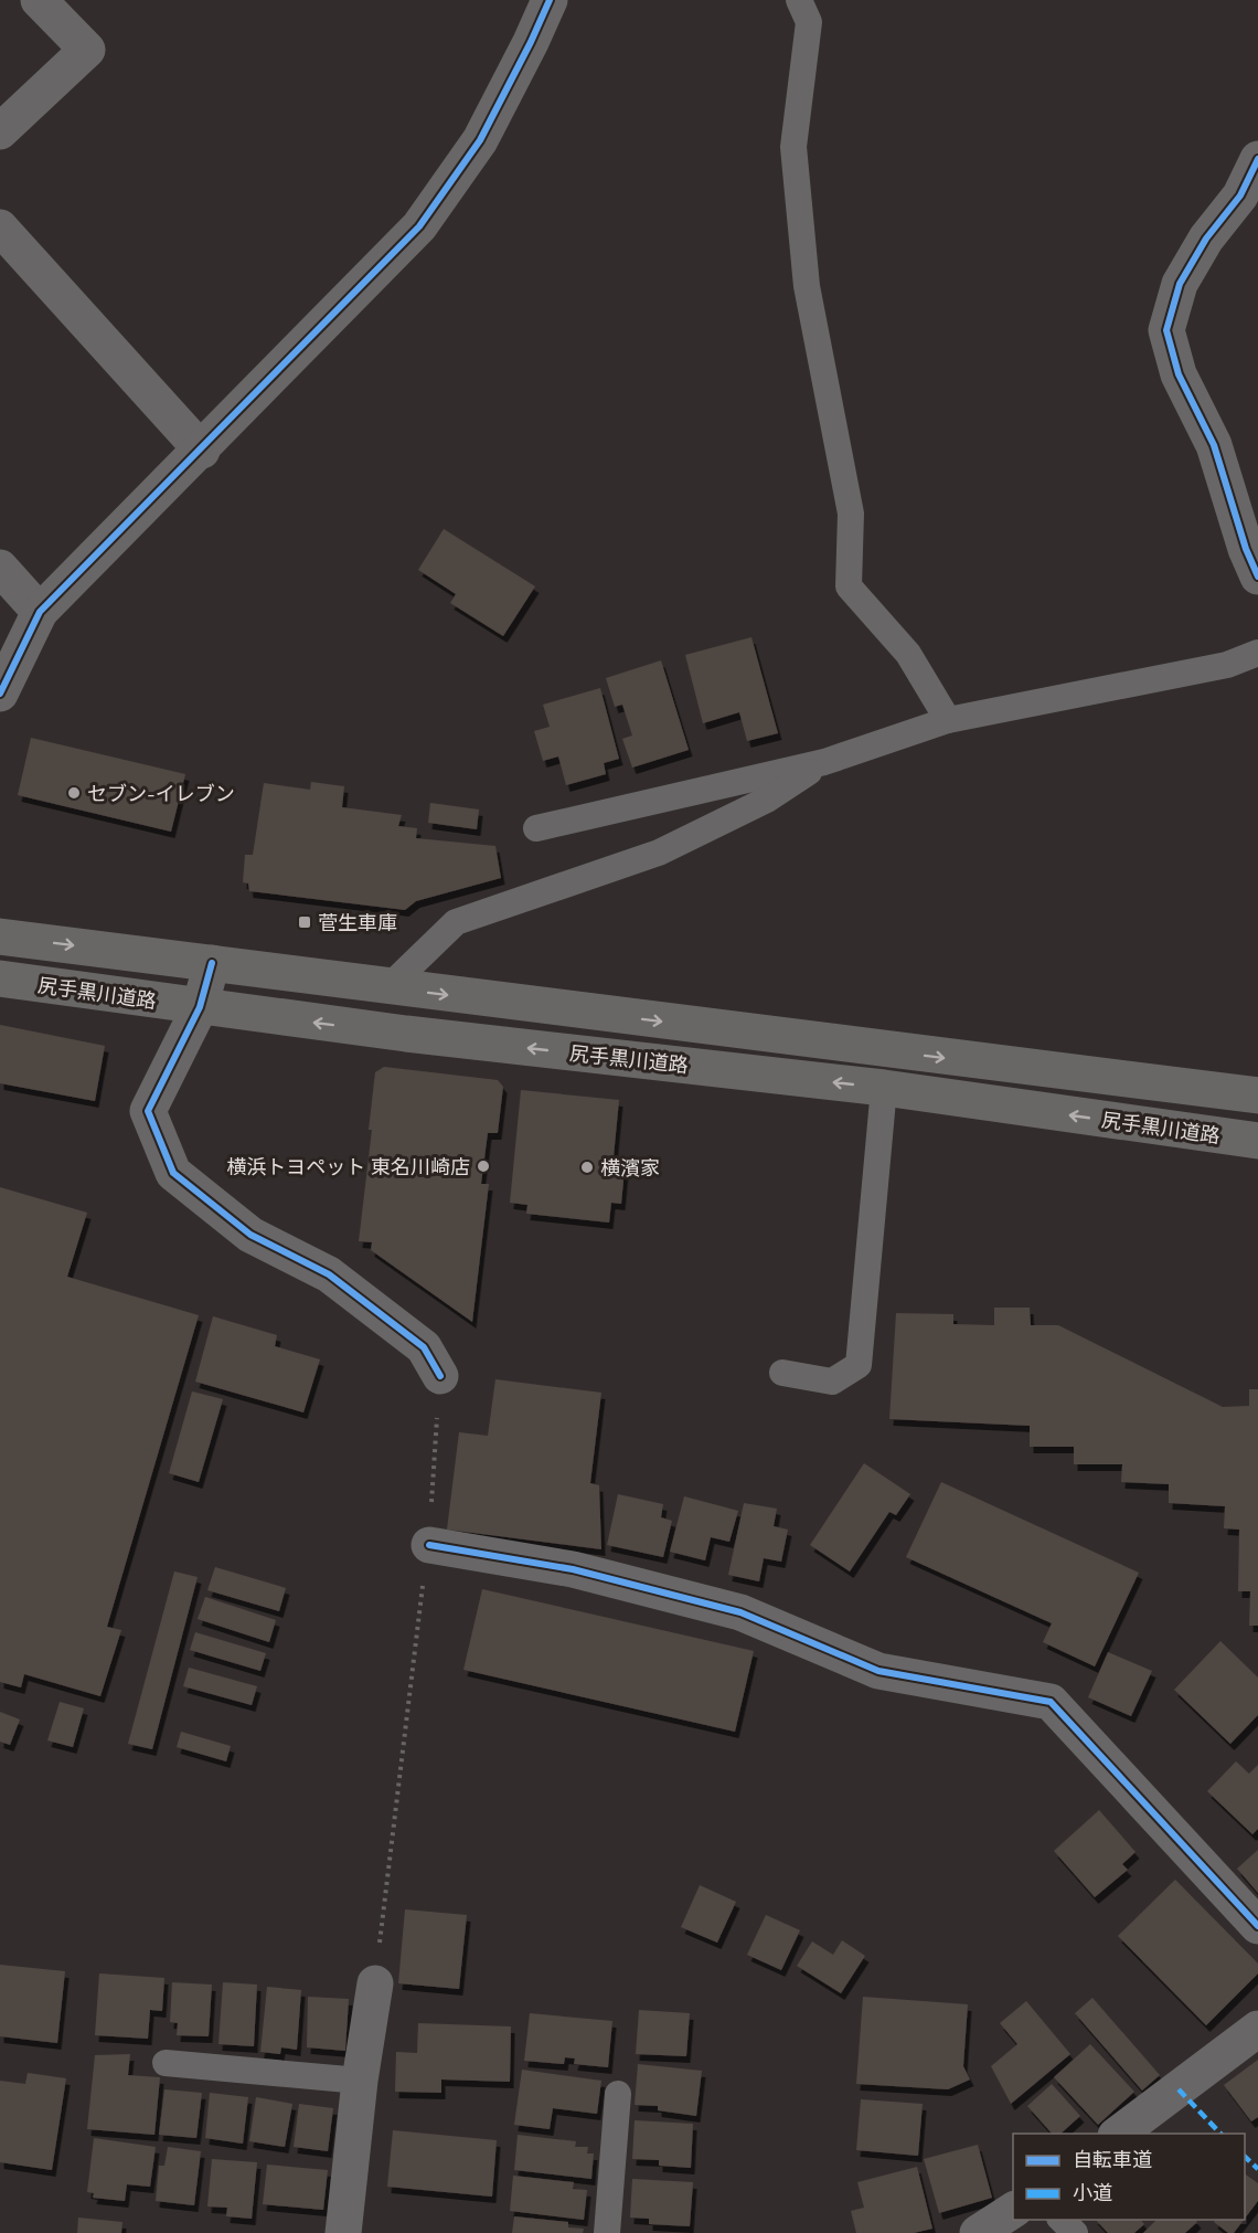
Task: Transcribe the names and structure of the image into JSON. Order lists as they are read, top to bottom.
{
  "streets": {
    "main road": ["尻手黒川道路"]
  },
  "places": {
    "other": ["セブン-イレブン", "横浜トヨペット 東名川崎店", "横濱家"],
    "transit": ["菅生車庫"]
  },
  "legend": ["自転車道", "小道"]
}
